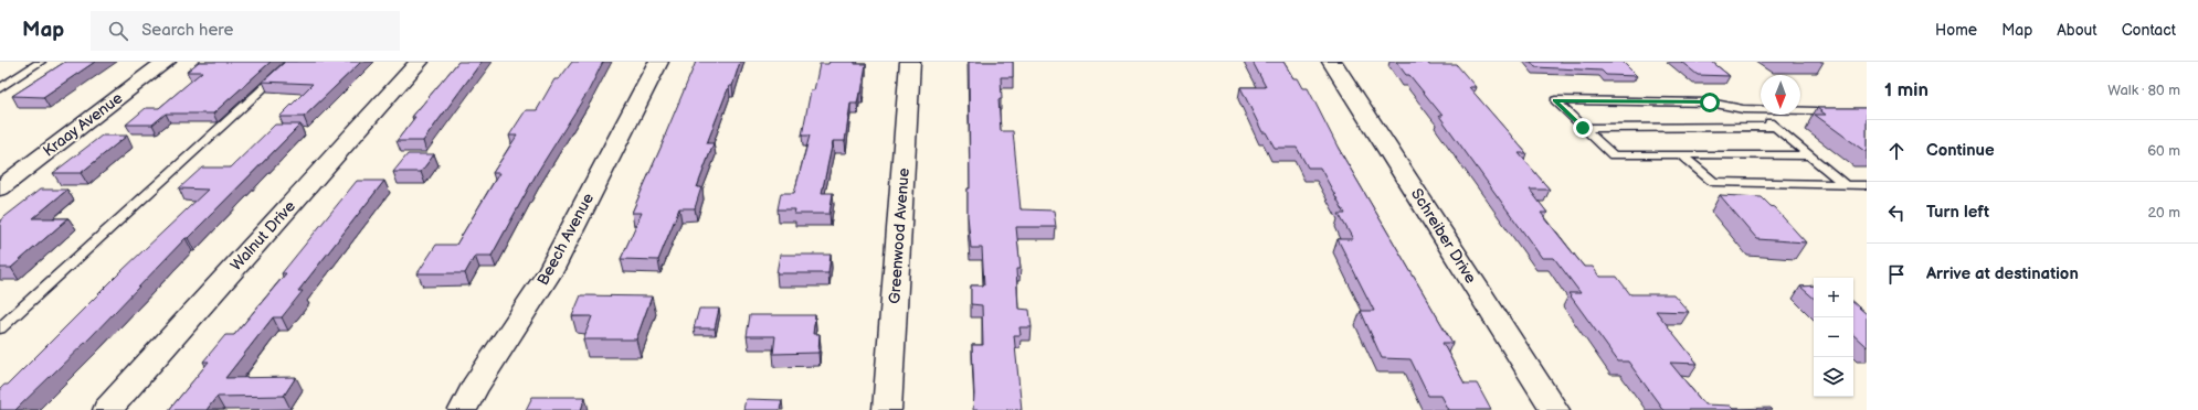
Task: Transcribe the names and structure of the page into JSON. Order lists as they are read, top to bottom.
{
  "streets": {
    "street": [
      "Kraay Avenue",
      "Walnut Drive",
      "Greenwood Avenue",
      "Schreiber Drive",
      "Beech Avenue"
    ]
  },
  "north": "bottom",
  "page": {
    "header": "Map",
    "search": "Search here",
    "nav": [
      "Home",
      "Map",
      "About",
      "Contact"
    ],
    "heading": ["1 min", "Walk · 80 m"],
    "list": [
      ["Continue", "60 m"],
      ["Turn left", "20 m"],
      "Arrive at destination"
    ],
    "map_buttons": ["+", "−"]
  }
}
